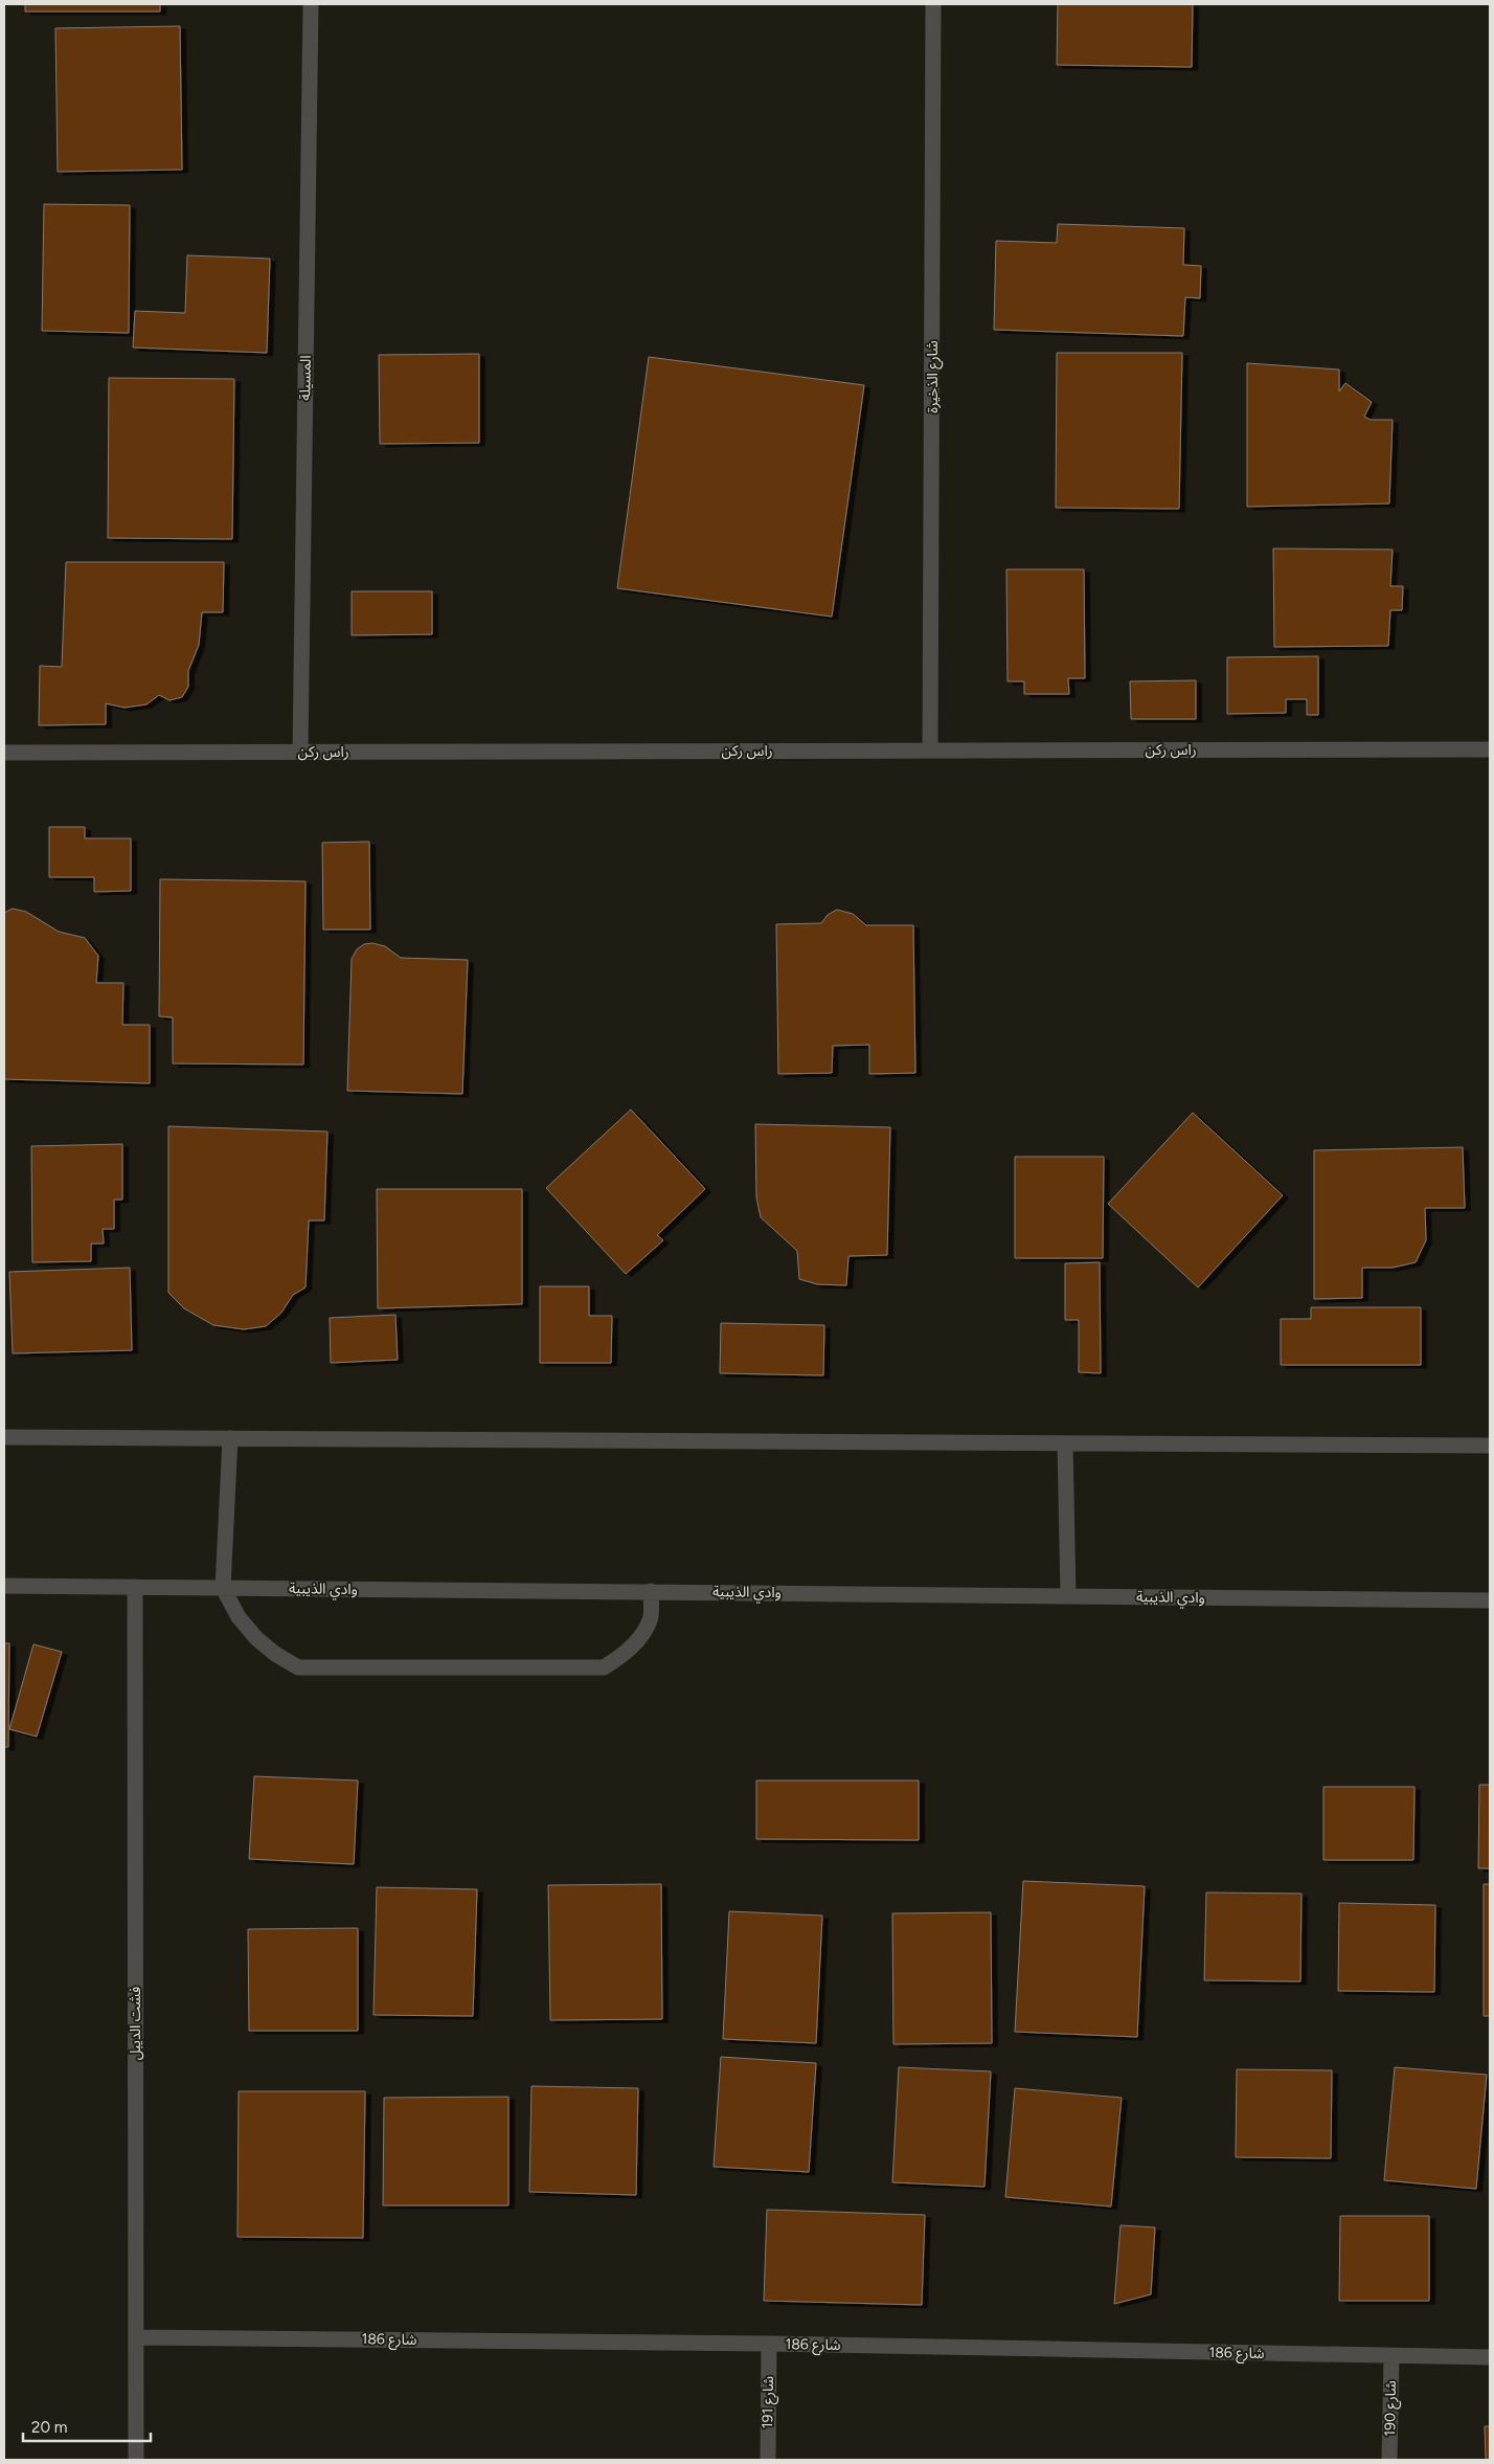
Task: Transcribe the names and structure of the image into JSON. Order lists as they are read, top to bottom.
{
  "streets": {
    "street": [
      "شارع الذخيرة",
      "المسيلة",
      "راس ركن",
      "وادي الذيبية",
      "فشت الديبل",
      "شارع 186",
      "شارع 191",
      "شارع 190"
    ]
  },
  "crossings": [
    ["شارع الذخيرة", "راس ركن"],
    ["المسيلة", "راس ركن"],
    ["وادي الذيبية", "فشت الديبل"],
    ["فشت الديبل", "شارع 186"],
    ["شارع 186", "شارع 191"],
    ["شارع 186", "شارع 190"]
  ],
  "scale_bar": "20 m"
}
